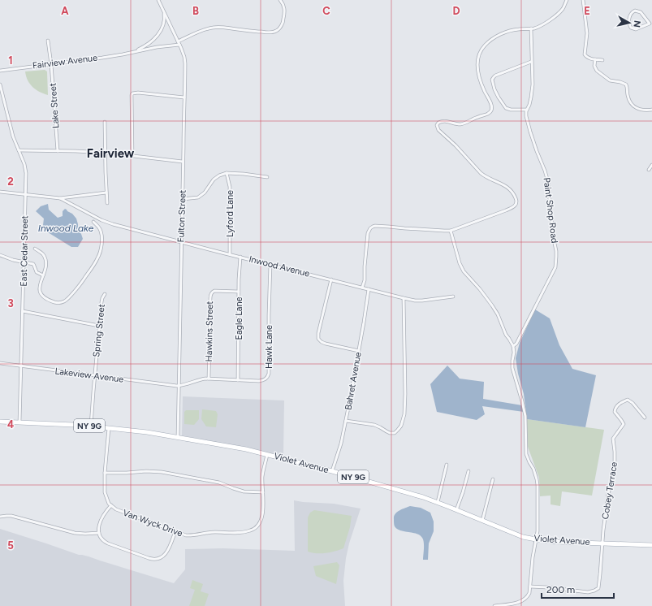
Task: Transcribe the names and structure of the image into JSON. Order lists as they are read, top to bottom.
{
  "streets": {
    "main road": ["NY 9G", "Violet Avenue"],
    "street": [
      "Fairview Avenue",
      "Lake Street",
      "Paint Shop Road",
      "Lyford Lane",
      "Fulton Street",
      "East Cedar Street",
      "Inwood Avenue",
      "Eagle Lane",
      "Spring Street",
      "Hawkins Street",
      "Hawk Lane",
      "Lakeview Avenue",
      "Bahret Avenue",
      "Cobey Terrace",
      "Van Wyck Drive"
    ]
  },
  "crossings": [
    ["Fairview Avenue", "Lake Street"],
    ["Fairview Avenue", "Fulton Street"],
    ["Lyford Lane", "Inwood Avenue"],
    ["Fulton Street", "Inwood Avenue"],
    ["Fulton Street", "Hawk Lane"],
    ["Fulton Street", "Lakeview Avenue"],
    ["Fulton Street", "Violet Avenue"],
    ["East Cedar Street", "Lakeview Avenue"],
    ["East Cedar Street", "Violet Avenue"],
    ["Inwood Avenue", "Eagle Lane"],
    ["Inwood Avenue", "Hawk Lane"],
    ["Inwood Avenue", "Bahret Avenue"],
    ["Eagle Lane", "Hawkins Street"],
    ["Eagle Lane", "Hawk Lane"],
    ["Spring Street", "Lakeview Avenue"],
    ["Spring Street", "Violet Avenue"],
    ["Hawkins Street", "Hawk Lane"],
    ["Hawk Lane", "Lakeview Avenue"],
    ["Bahret Avenue", "Violet Avenue"],
    ["Violet Avenue", "Cobey Terrace"],
    ["Violet Avenue", "Van Wyck Drive"]
  ],
  "districts": ["Fairview"],
  "water": ["Inwood Lake"],
  "scale_bar": "200 m",
  "north": "right",
  "grid": {
    "columns": [
      "A",
      "B",
      "C",
      "D",
      "E"
    ],
    "rows": [
      "1",
      "2",
      "3",
      "4",
      "5"
    ]
  }
}
